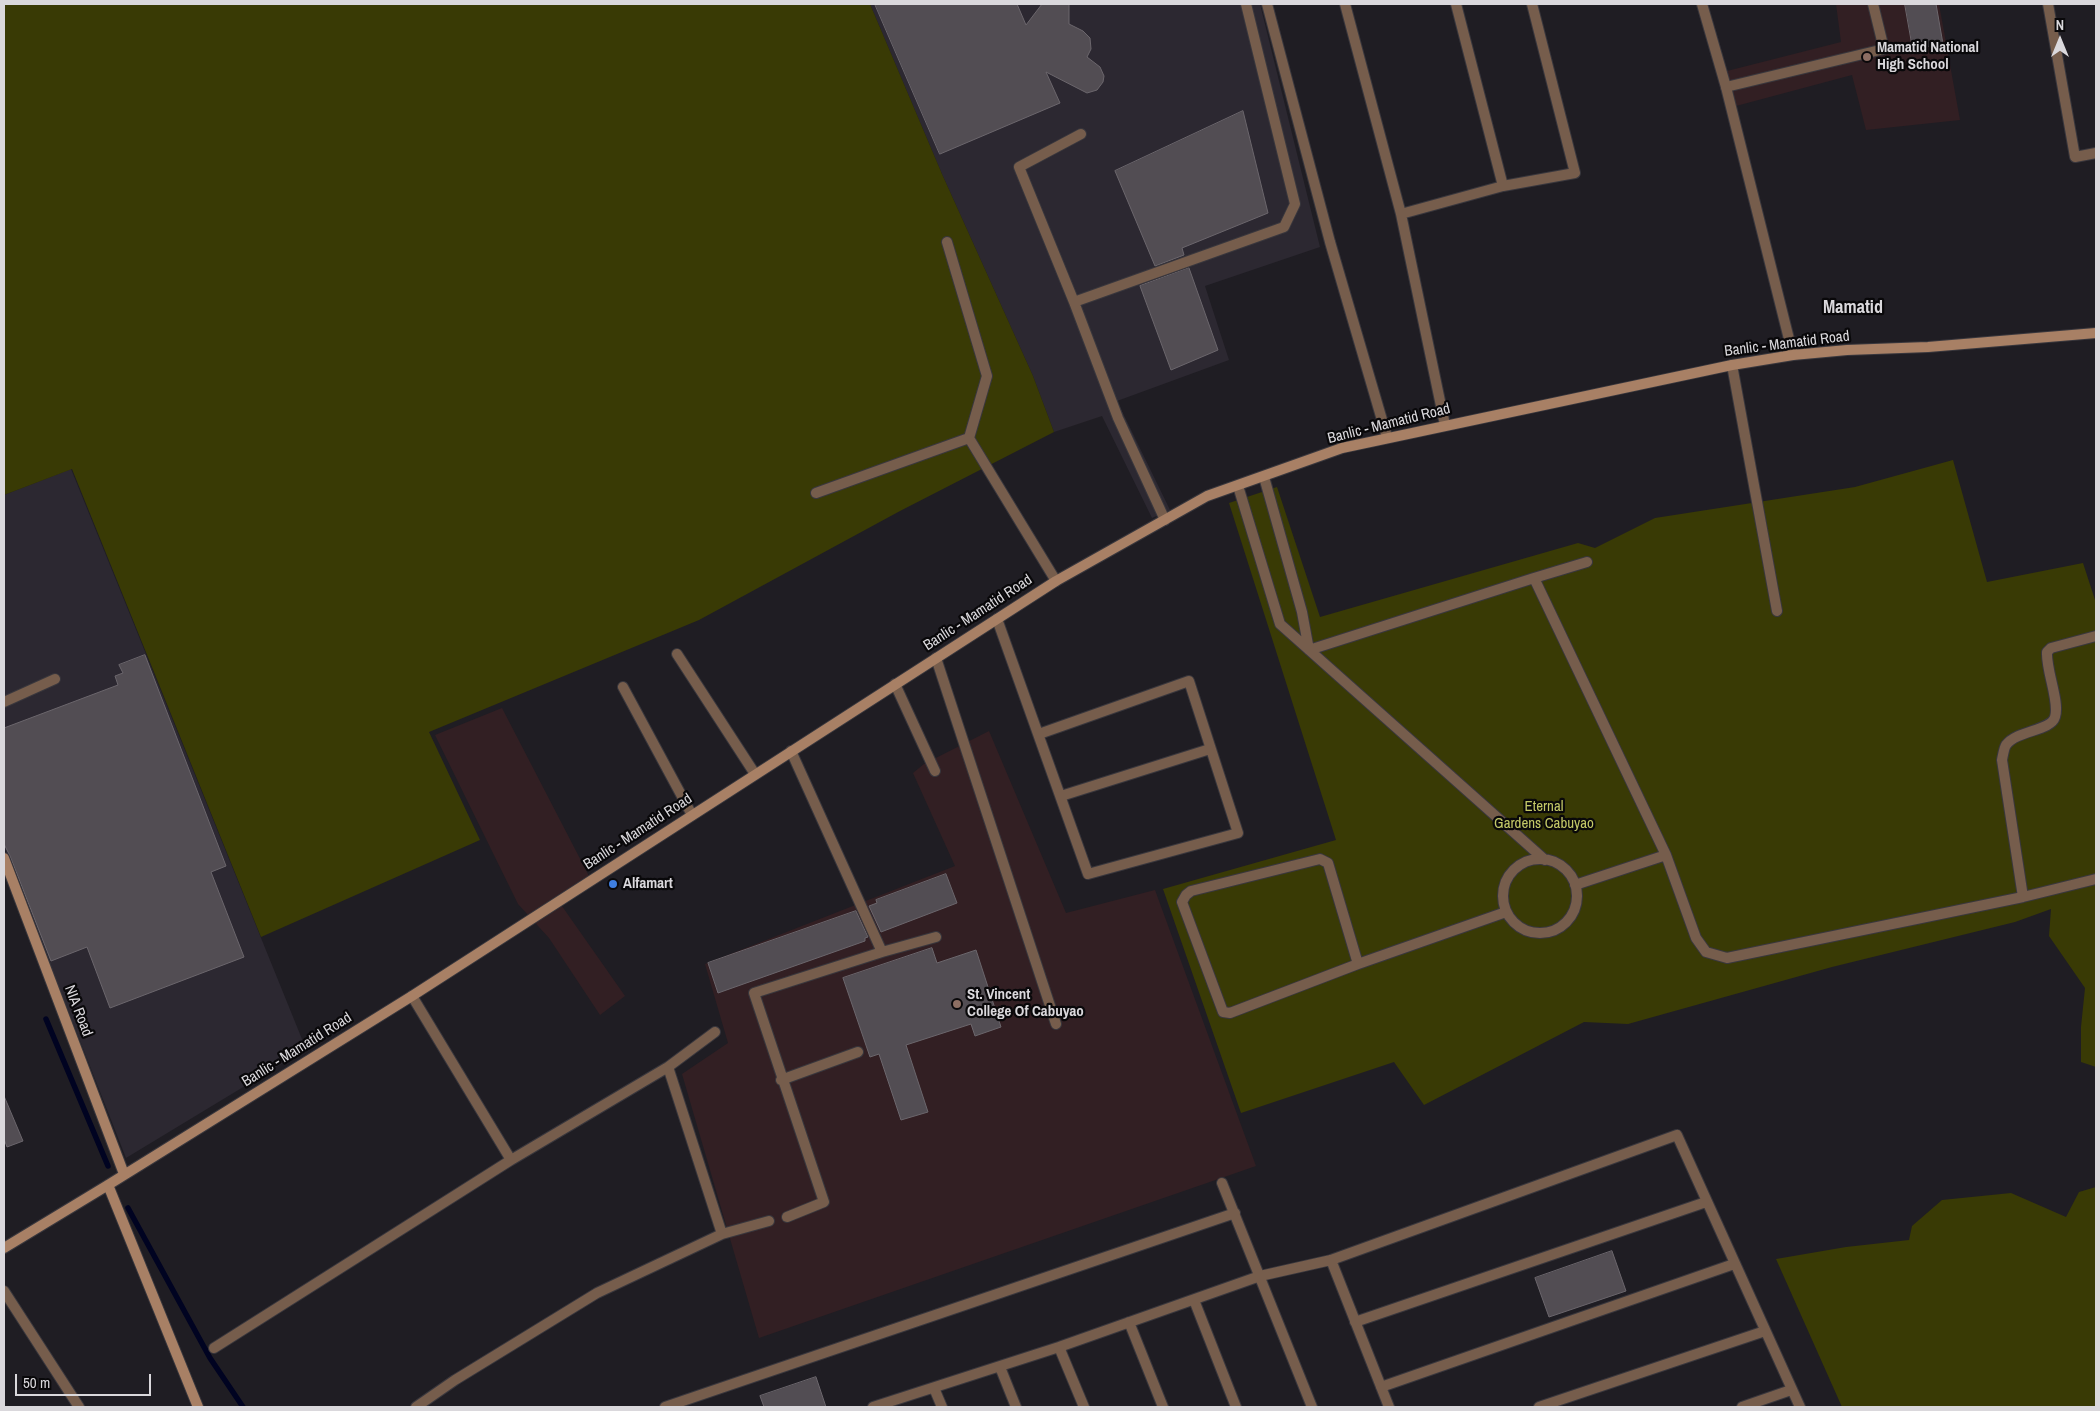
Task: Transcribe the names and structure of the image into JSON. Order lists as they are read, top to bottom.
{
  "streets": {
    "main road": ["Banlic - Mamatid Road", "NIA Road"]
  },
  "crossings": [
    ["Banlic - Mamatid Road", "NIA Road"]
  ],
  "districts": ["Mamatid"],
  "parks": ["Eternal Gardens Cabuyao"],
  "places": ["Mamatid National High School", "Alfamart", "St. Vincent College Of Cabuyao"],
  "scale_bar": "50 m",
  "north": "top"
}
